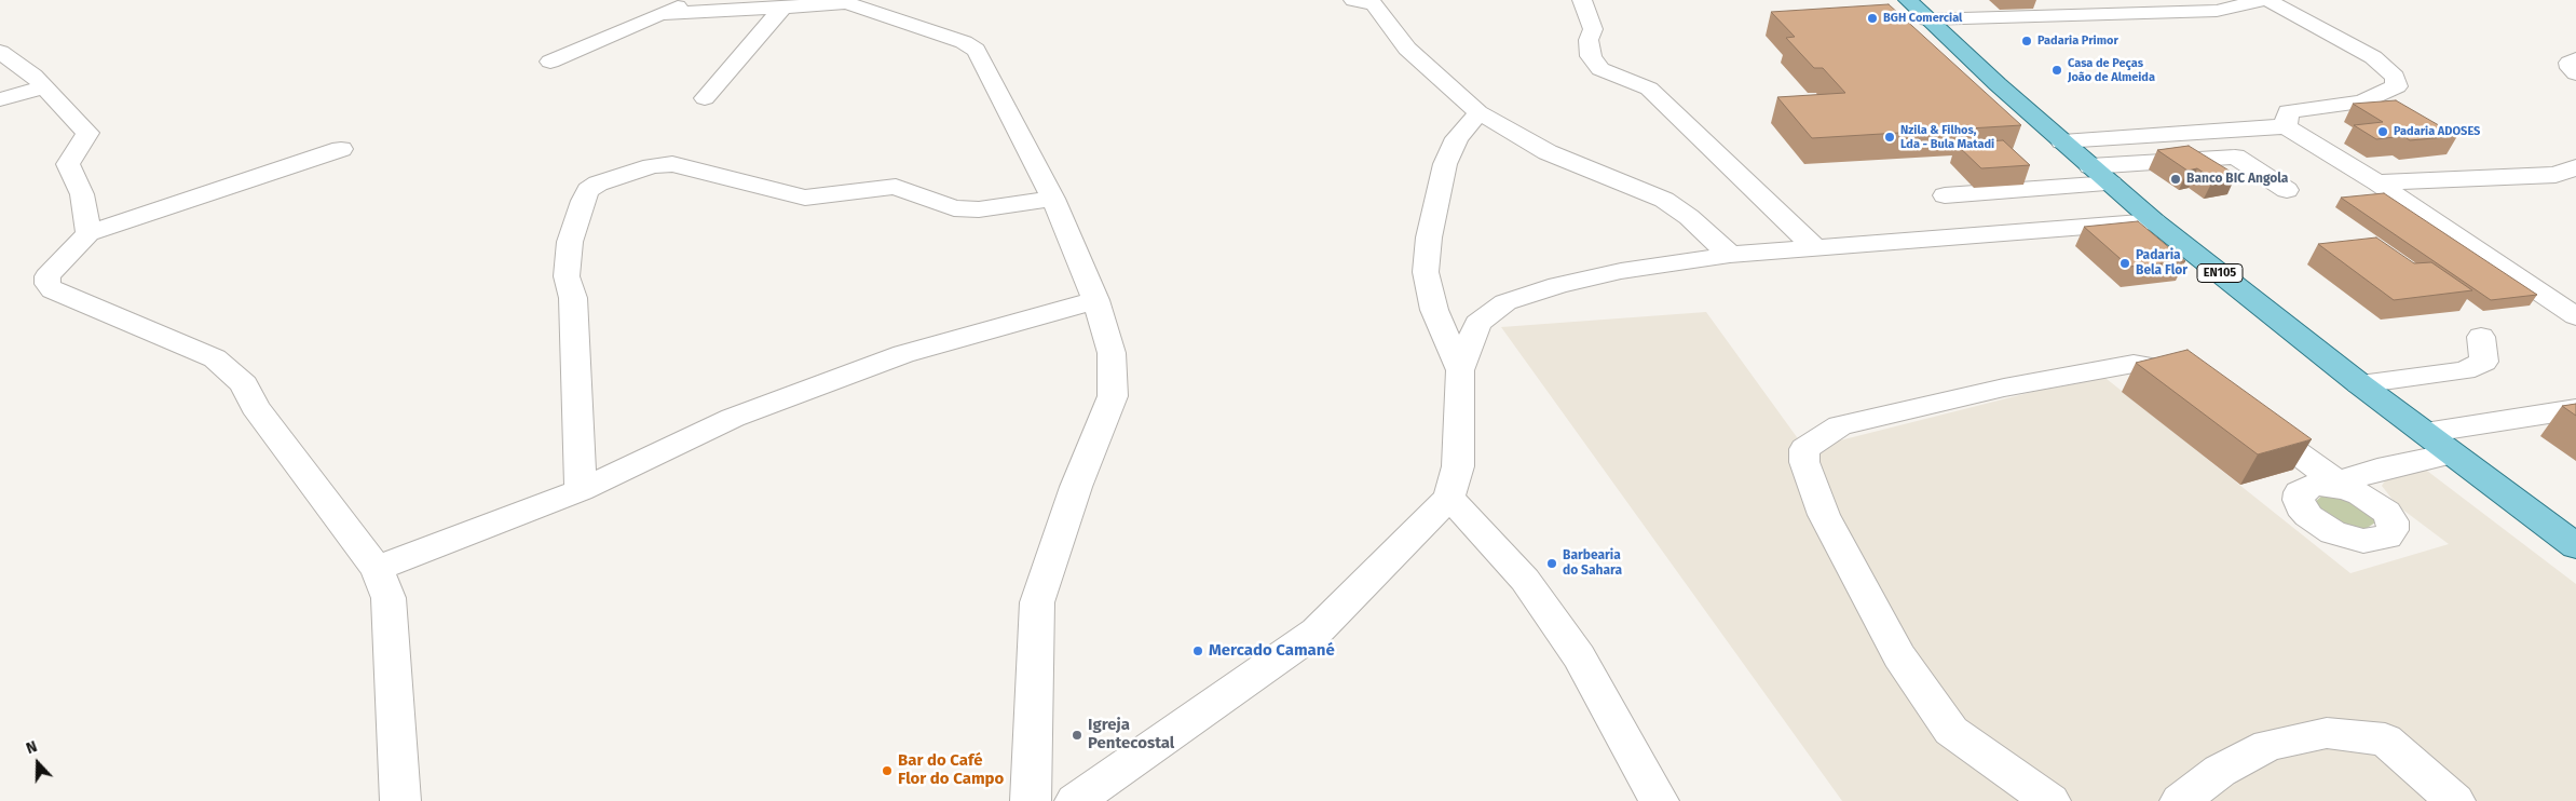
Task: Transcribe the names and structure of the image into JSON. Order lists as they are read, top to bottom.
{
  "streets": {
    "main road": ["EN105"]
  },
  "places": [
    "BGH Comercial",
    "Padaria Primor",
    "Casa de Peças João de Almeida",
    "Padaria ADOSES",
    "Nzila & Filhos, Lda - Bula Matadi",
    "Banco BIC Angola",
    "Padaria Bela Flor",
    "Barbearia do Sahara",
    "Mercado Camané",
    "Igreja Pentecostal",
    "Bar do Café Flor do Campo"
  ],
  "north": "top"
}
